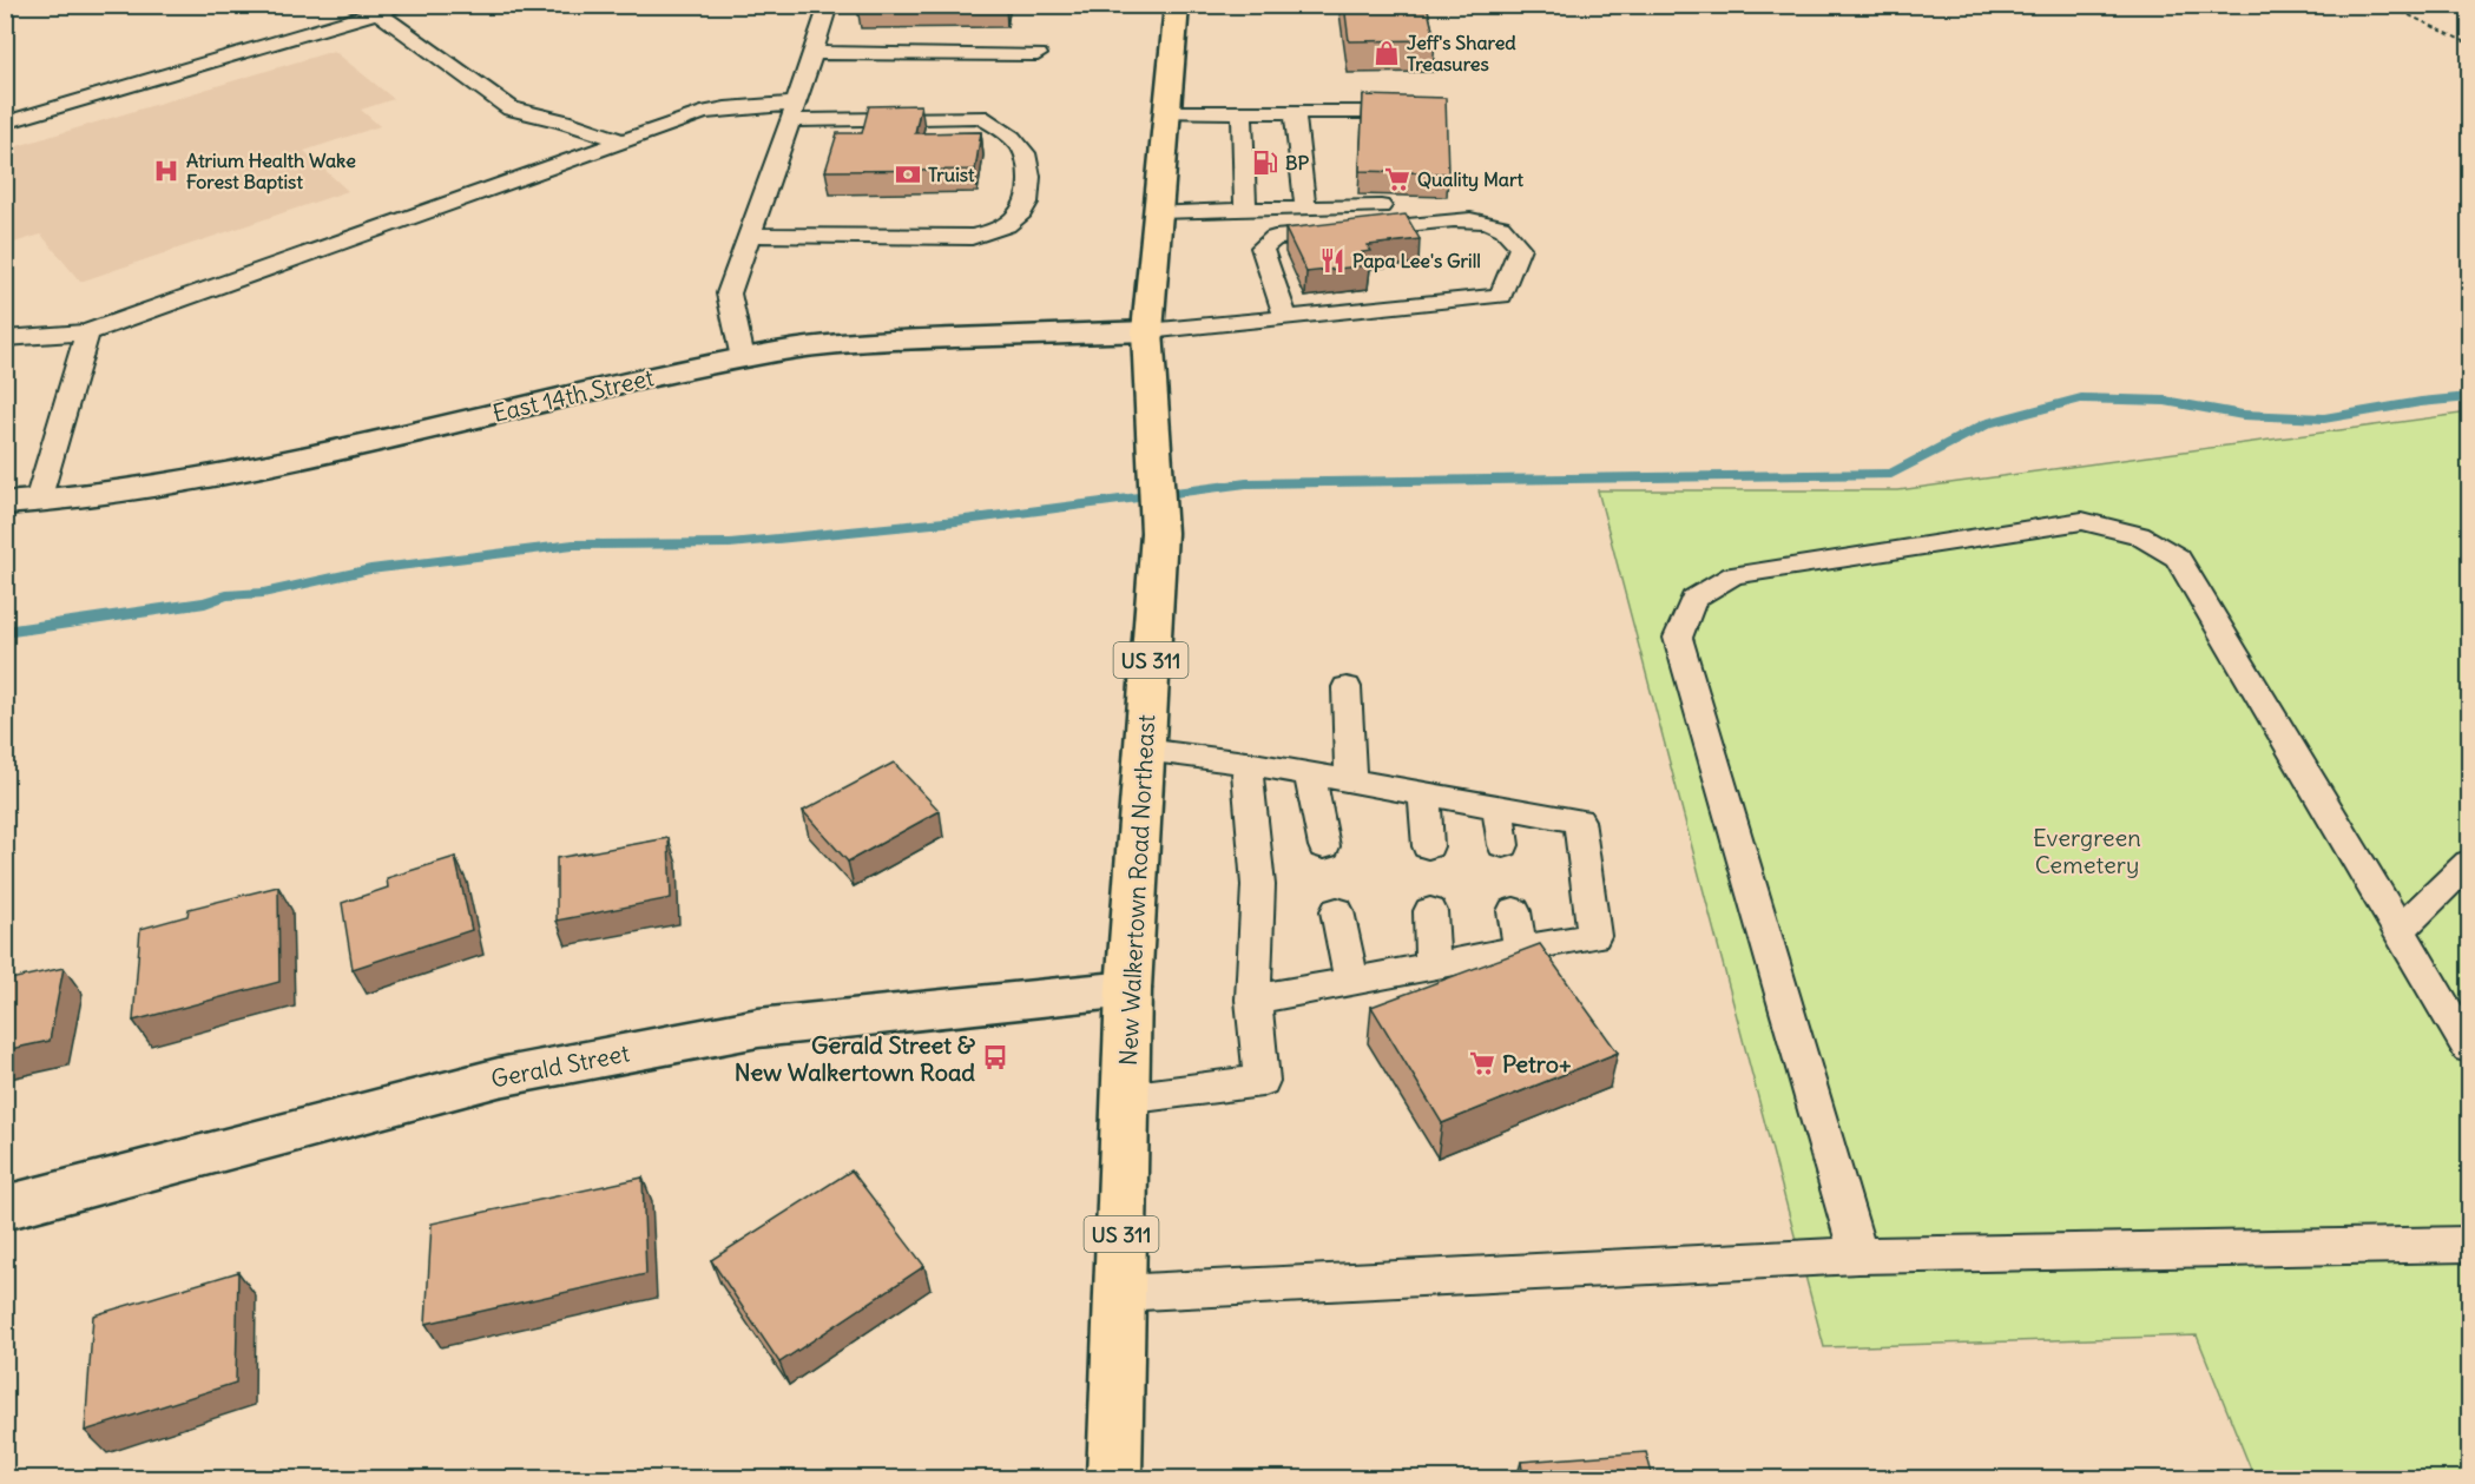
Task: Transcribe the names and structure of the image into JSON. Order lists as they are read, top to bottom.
{
  "streets": {
    "main road": [
      "East 14th Street",
      "US 311",
      "New Walkertown Road Northeast",
      "Gerald Street"
    ]
  },
  "crossings": [
    ["East 14th Street", "New Walkertown Road Northeast"],
    ["New Walkertown Road Northeast", "Gerald Street"]
  ],
  "parks": ["Evergreen Cemetery"],
  "places": {
    "shop": ["Jeff's Shared Treasures"],
    "fuel station": ["BP"],
    "hospital": ["Atrium Health Wake Forest Baptist"],
    "bank": ["Truist"],
    "supermarket": ["Quality Mart", "Petro+"],
    "restaurant": ["Papa Lee's Grill"],
    "bus stop": ["Gerald Street & New Walkertown Road"]
  }
}
